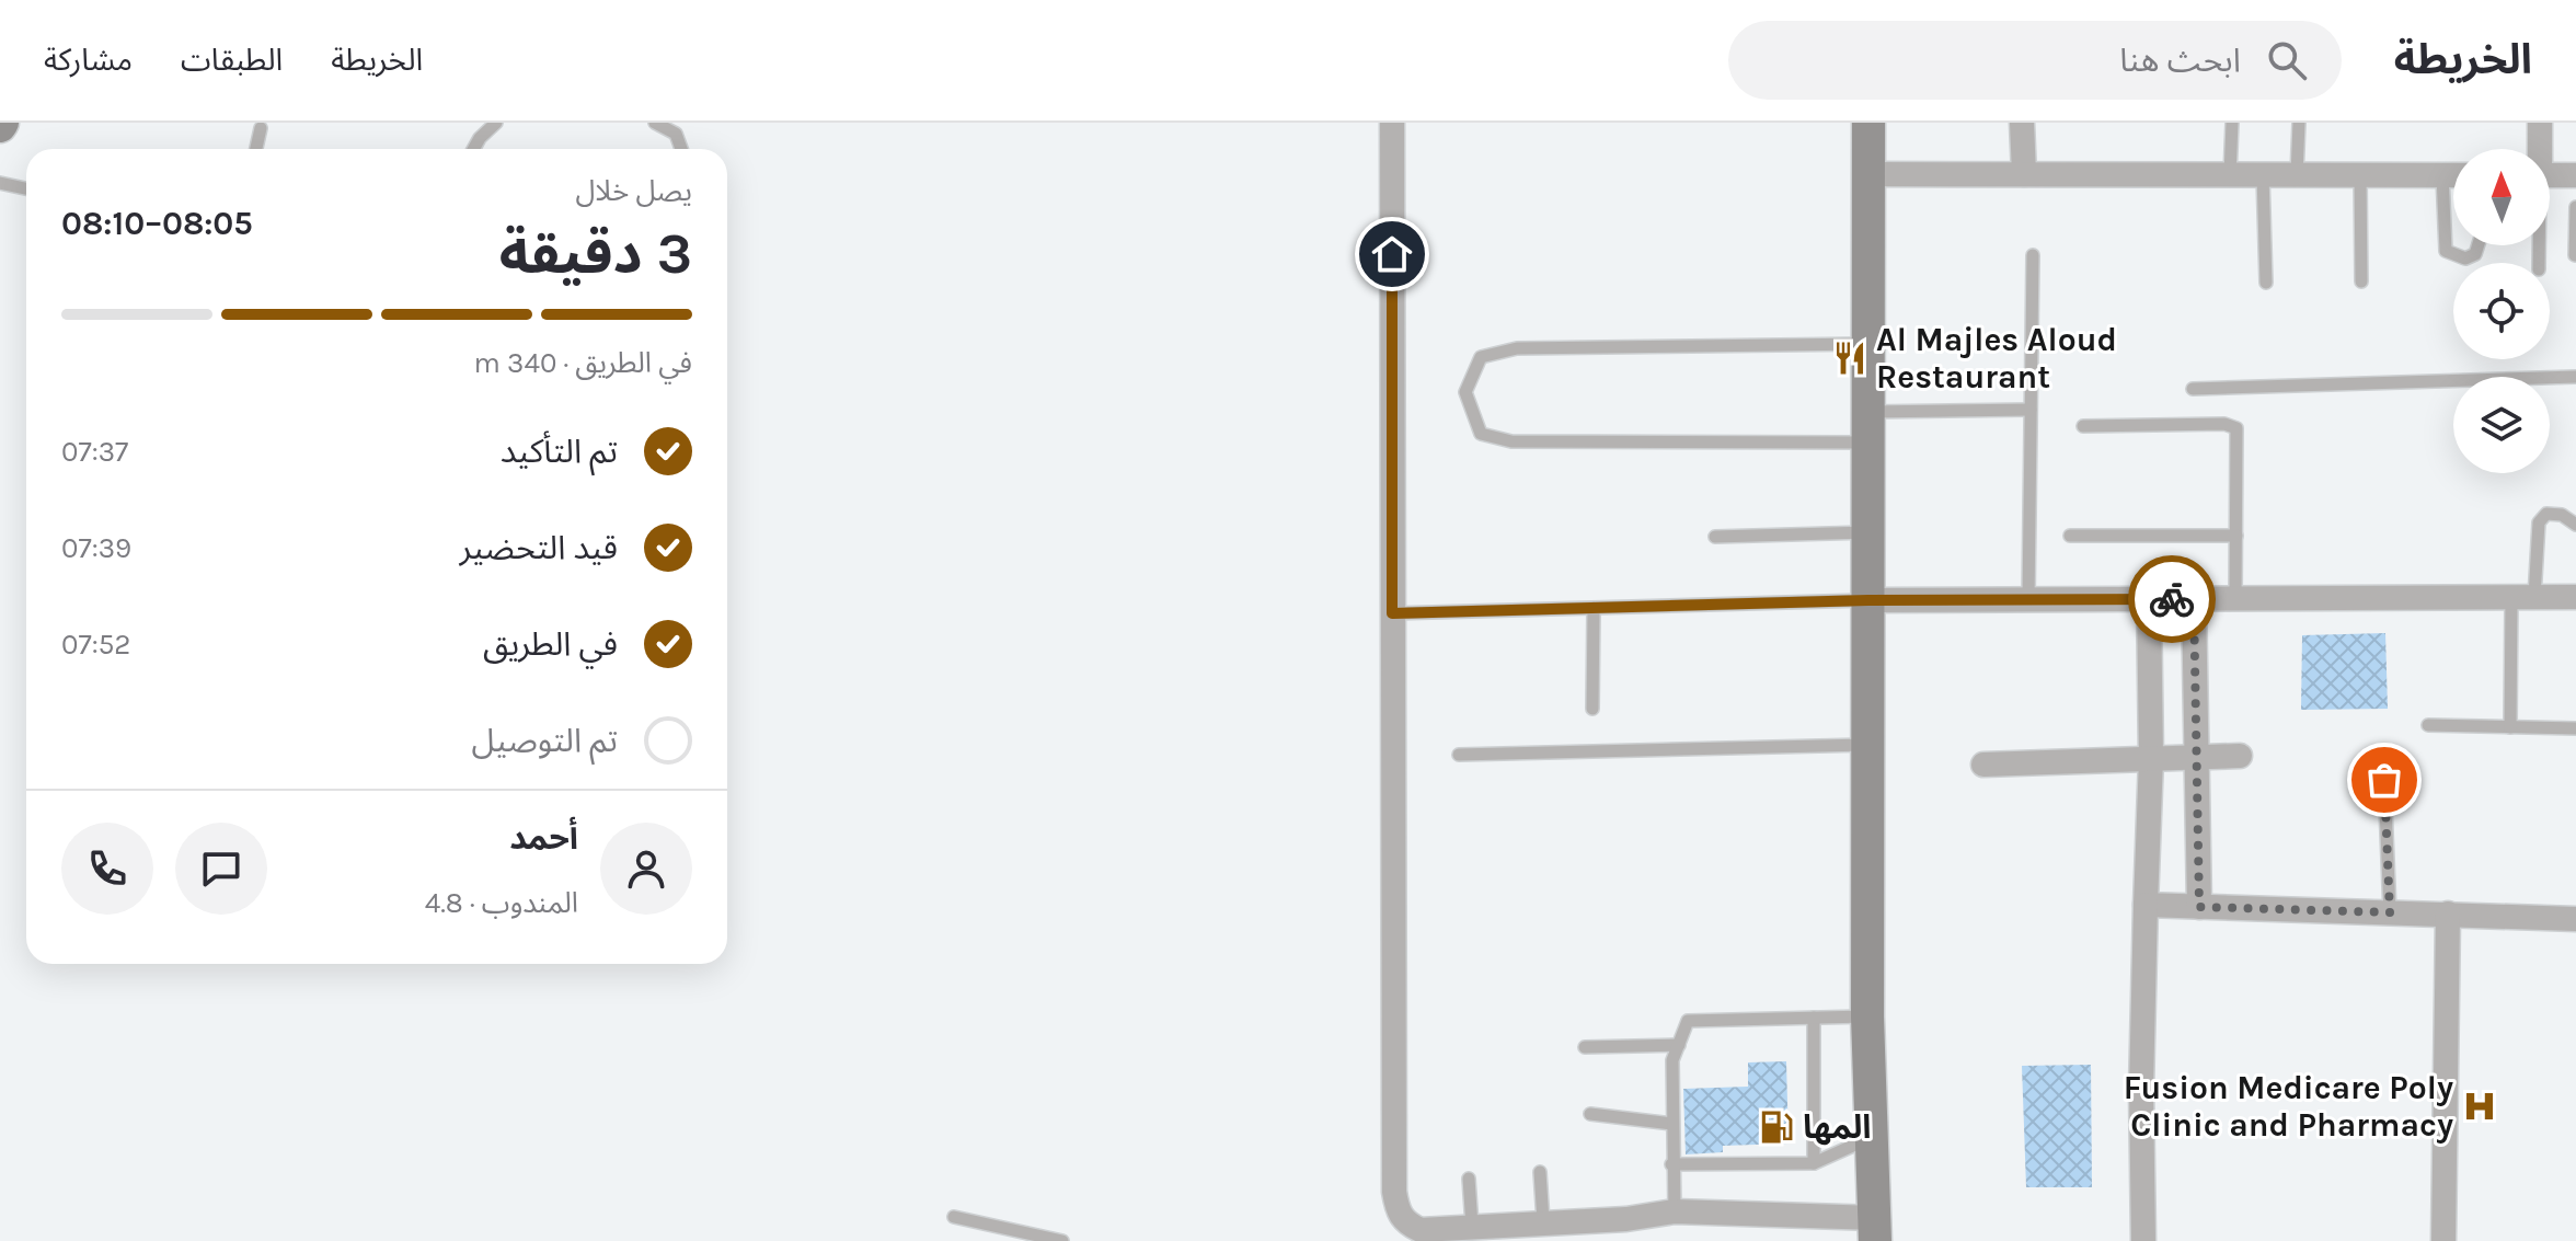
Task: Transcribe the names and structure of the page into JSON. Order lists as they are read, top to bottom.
{
  "places": {
    "restaurant": ["Al Majles Aloud Restaurant"],
    "hospital": ["Fusion Medicare Poly Clinic and Pharmacy"],
    "fuel station": ["المه‍ا"]
  },
  "north": "top",
  "page": {
    "header": "الخريطة",
    "search": "ابحث هنا",
    "nav": ["الخريطة", "الطبقات", "مشاركة"],
    "heading": ["3 دقيقة", "يصل خلال", "08:05–08:10"],
    "panel": ["أحمد", "المندوب · 4.8"],
    "bar": "في الطريق · 340 m",
    "list": [
      ["تم التأكيد", "07:37"],
      ["قيد التحضير", "07:39"],
      ["في الطريق", "07:52"],
      "تم التوصيل"
    ]
  }
}
